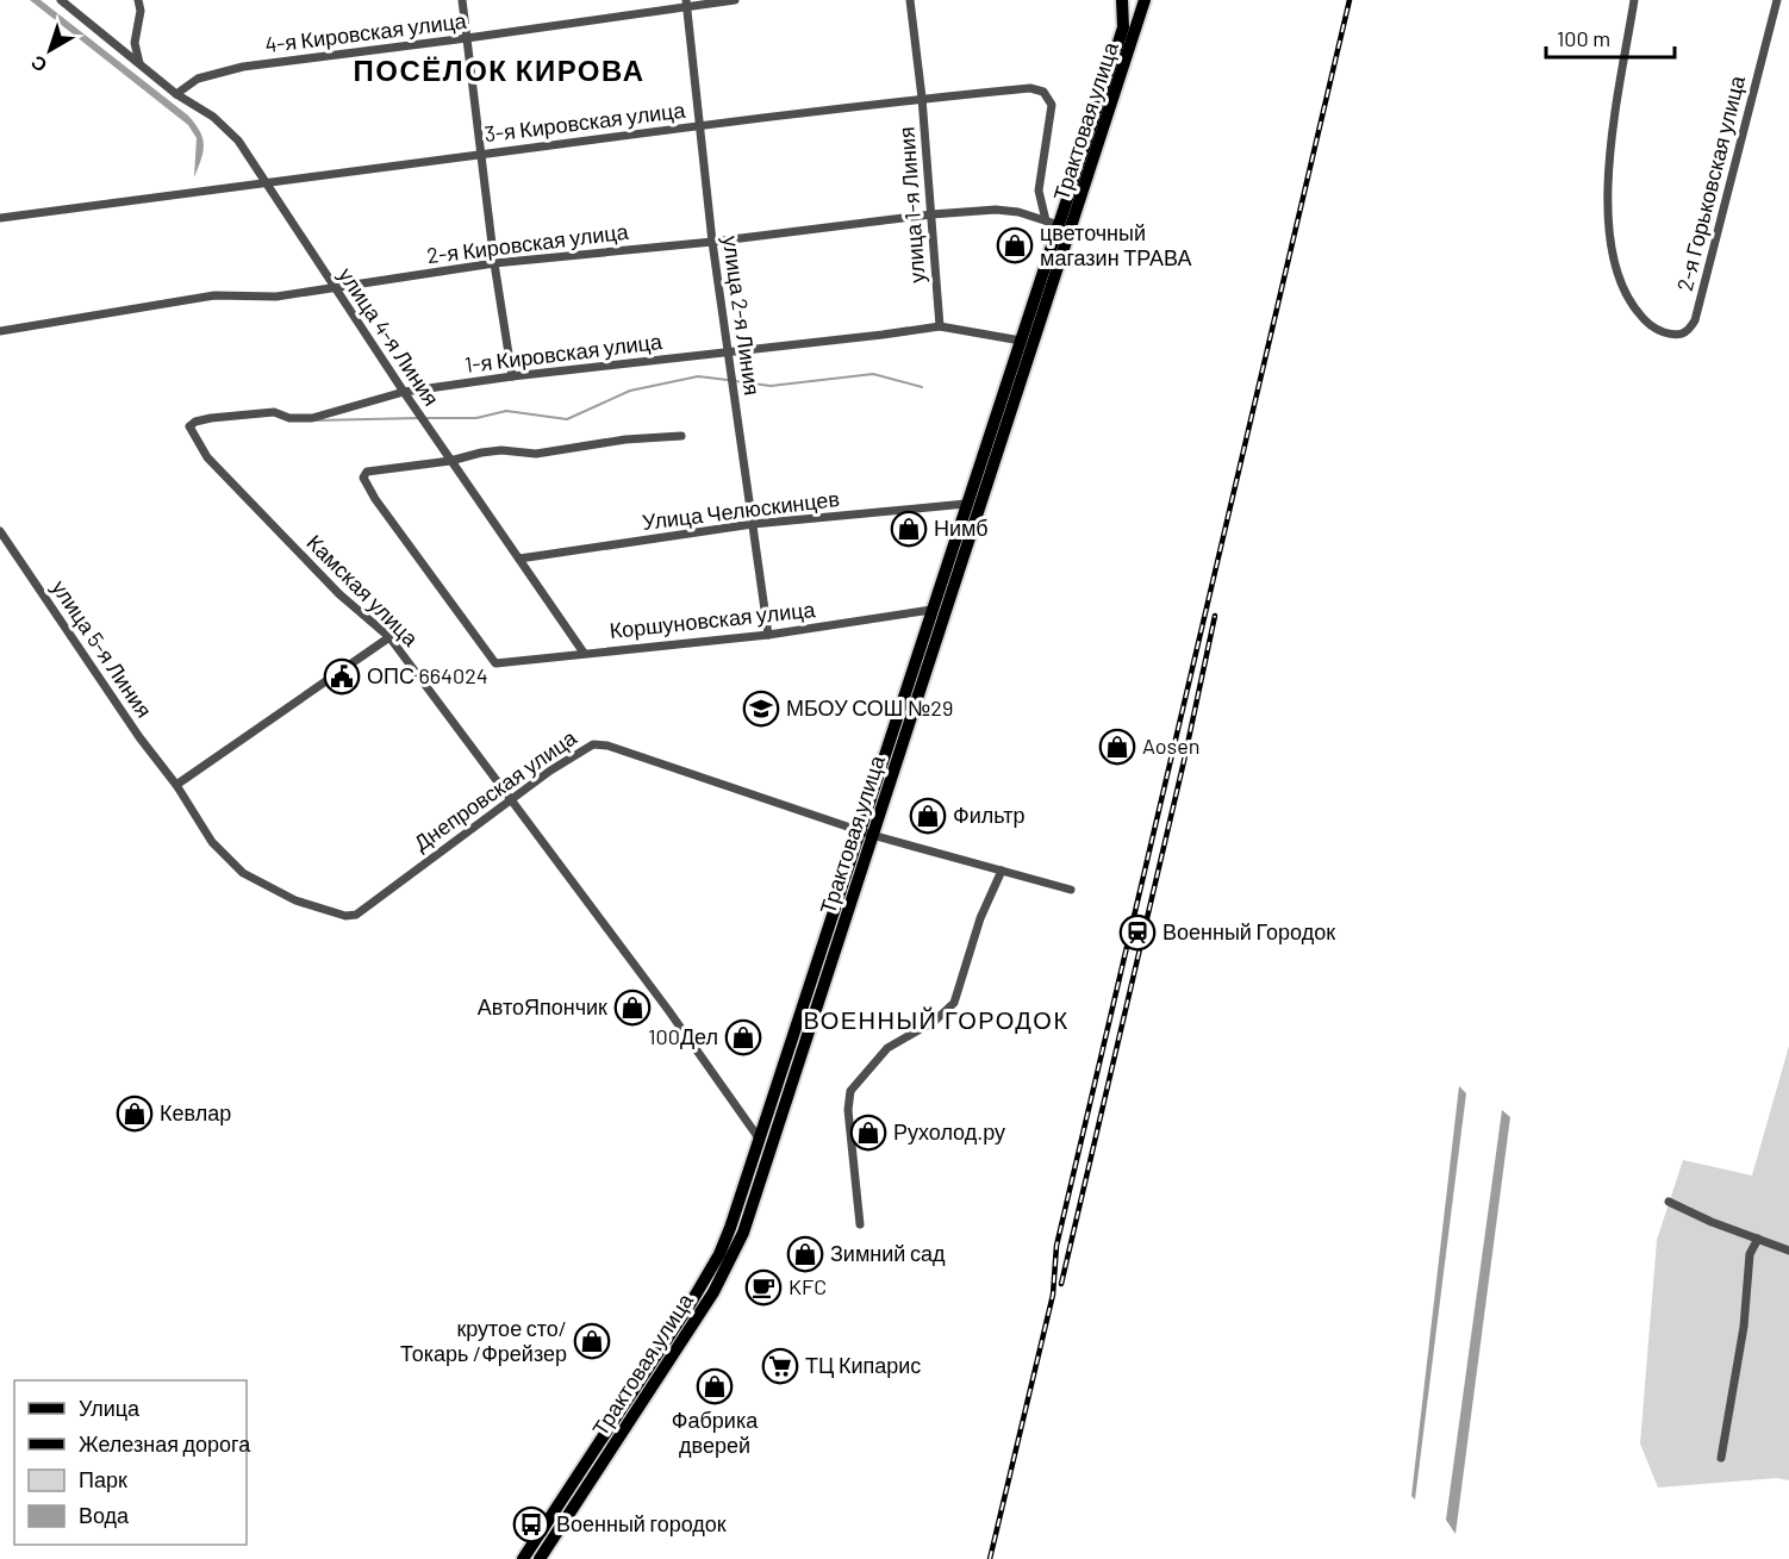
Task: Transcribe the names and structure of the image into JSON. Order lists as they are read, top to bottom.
{
  "streets": {
    "main road": ["Трактовая улица"],
    "street": [
      "4-я Кировская улица",
      "3-я Кировская улица",
      "2-я Горьковская улица",
      "улица 1-я Линия",
      "2-я Кировская улица",
      "улица 2-я Линия",
      "улица 4-я Линия",
      "1-я Кировская улица",
      "Улица Челюскинцев",
      "Камская улица",
      "Коршуновская улица",
      "улица 5-я Линия",
      "Днепровская улица"
    ]
  },
  "crossings": [
    ["4-я Кировская улица", "улица 2-я Линия"],
    ["4-я Кировская улица", "улица 4-я Линия"],
    ["Трактовая улица", "3-я Кировская улица"],
    ["Трактовая улица", "2-я Кировская улица"],
    ["Трактовая улица", "Улица Челюскинцев"],
    ["Трактовая улица", "Камская улица"],
    ["Трактовая улица", "Коршуновская улица"],
    ["Трактовая улица", "Днепровская улица"],
    ["3-я Кировская улица", "улица 1-я Линия"],
    ["3-я Кировская улица", "2-я Кировская улица"],
    ["3-я Кировская улица", "улица 2-я Линия"],
    ["3-я Кировская улица", "улица 4-я Линия"],
    ["улица 1-я Линия", "2-я Кировская улица"],
    ["улица 1-я Линия", "1-я Кировская улица"],
    ["2-я Кировская улица", "улица 2-я Линия"],
    ["2-я Кировская улица", "улица 4-я Линия"],
    ["улица 2-я Линия", "1-я Кировская улица"],
    ["улица 2-я Линия", "Улица Челюскинцев"],
    ["улица 2-я Линия", "Коршуновская улица"],
    ["улица 4-я Линия", "1-я Кировская улица"],
    ["улица 4-я Линия", "Улица Челюскинцев"],
    ["улица 4-я Линия", "Камская улица"],
    ["улица 4-я Линия", "Коршуновская улица"],
    ["1-я Кировская улица", "Камская улица"],
    ["Камская улица", "Днепровская улица"],
    ["улица 5-я Линия", "Днепровская улица"]
  ],
  "districts": ["ПОСЁЛОК КИРОВА", "ВОЕННЫЙ ГОРОДОК"],
  "places": {
    "shop": [
      "цветочный магазин ТРАВА",
      "Нимб",
      "Aosen",
      "Фильтр",
      "АвтоЯпончик",
      "100Дел",
      "Кевлар",
      "Рухолод.ру",
      "Зимний сад",
      "крутое сто/ Токарь /Фрейзер",
      "Фабрика дверей"
    ],
    "public building": ["ОПС 664024"],
    "school or university": ["МБОУ СОШ №29"],
    "station": ["Военный Городок"],
    "cafe": ["KFC"],
    "supermarket": ["ТЦ Кипарис"],
    "bus stop": ["Военный городок"]
  },
  "legend": [
    "Улица",
    "Железная дорога",
    "Парк",
    "Вода"
  ],
  "scale_bar": "100 m",
  "north": "bottom left"
}
